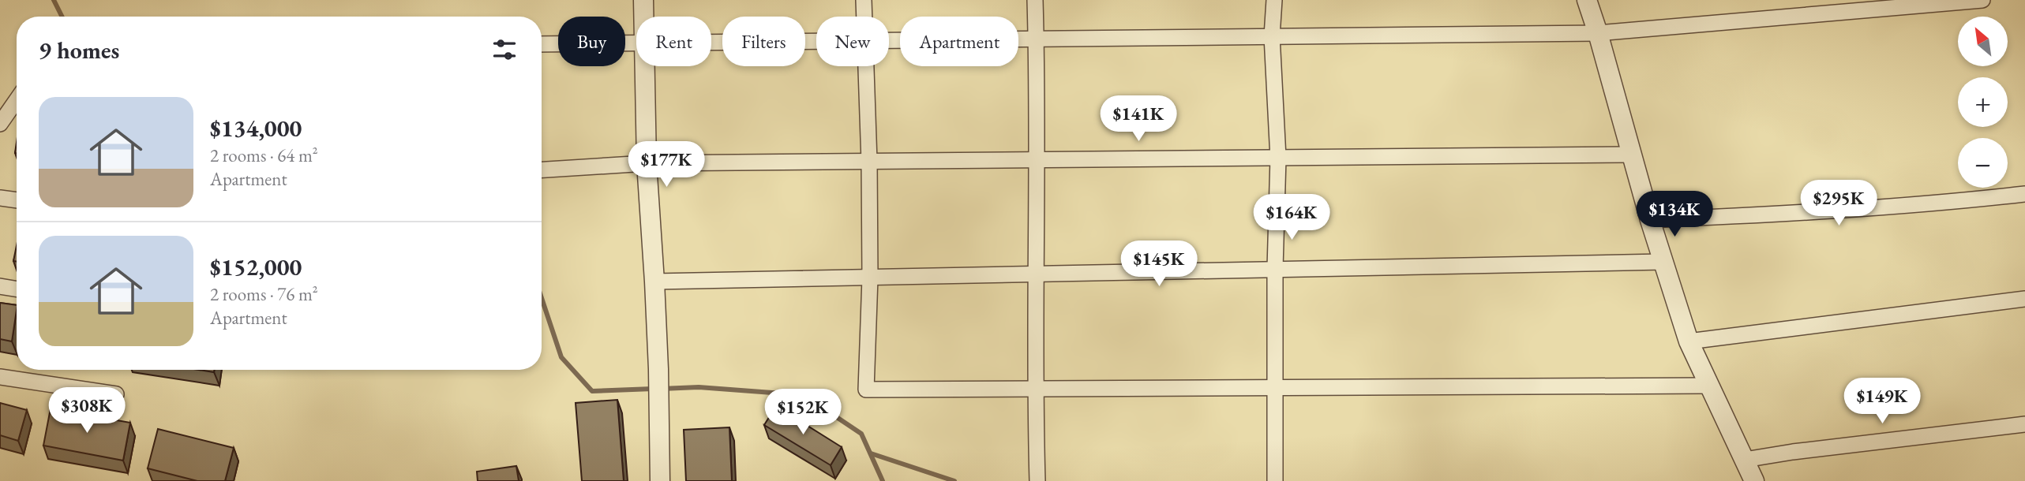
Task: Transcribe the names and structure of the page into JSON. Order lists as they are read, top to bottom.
{
  "north": "top left",
  "page": {
    "map_buttons": ["+", "−"],
    "chip": [
      "Buy",
      "Rent",
      "Filters",
      "New",
      "Apartment"
    ],
    "heading": "9 homes",
    "list": [
      {
        "name": "$134,000",
        "note": "2 rooms · 64 m² · Apartment"
      },
      {
        "name": "$152,000",
        "note": "2 rooms · 76 m² · Apartment"
      }
    ],
    "price": [
      "$141K",
      "$177K",
      "$295K",
      "$134K",
      "$164K",
      "$145K",
      "$149K",
      "$308K",
      "$152K"
    ]
  }
}
